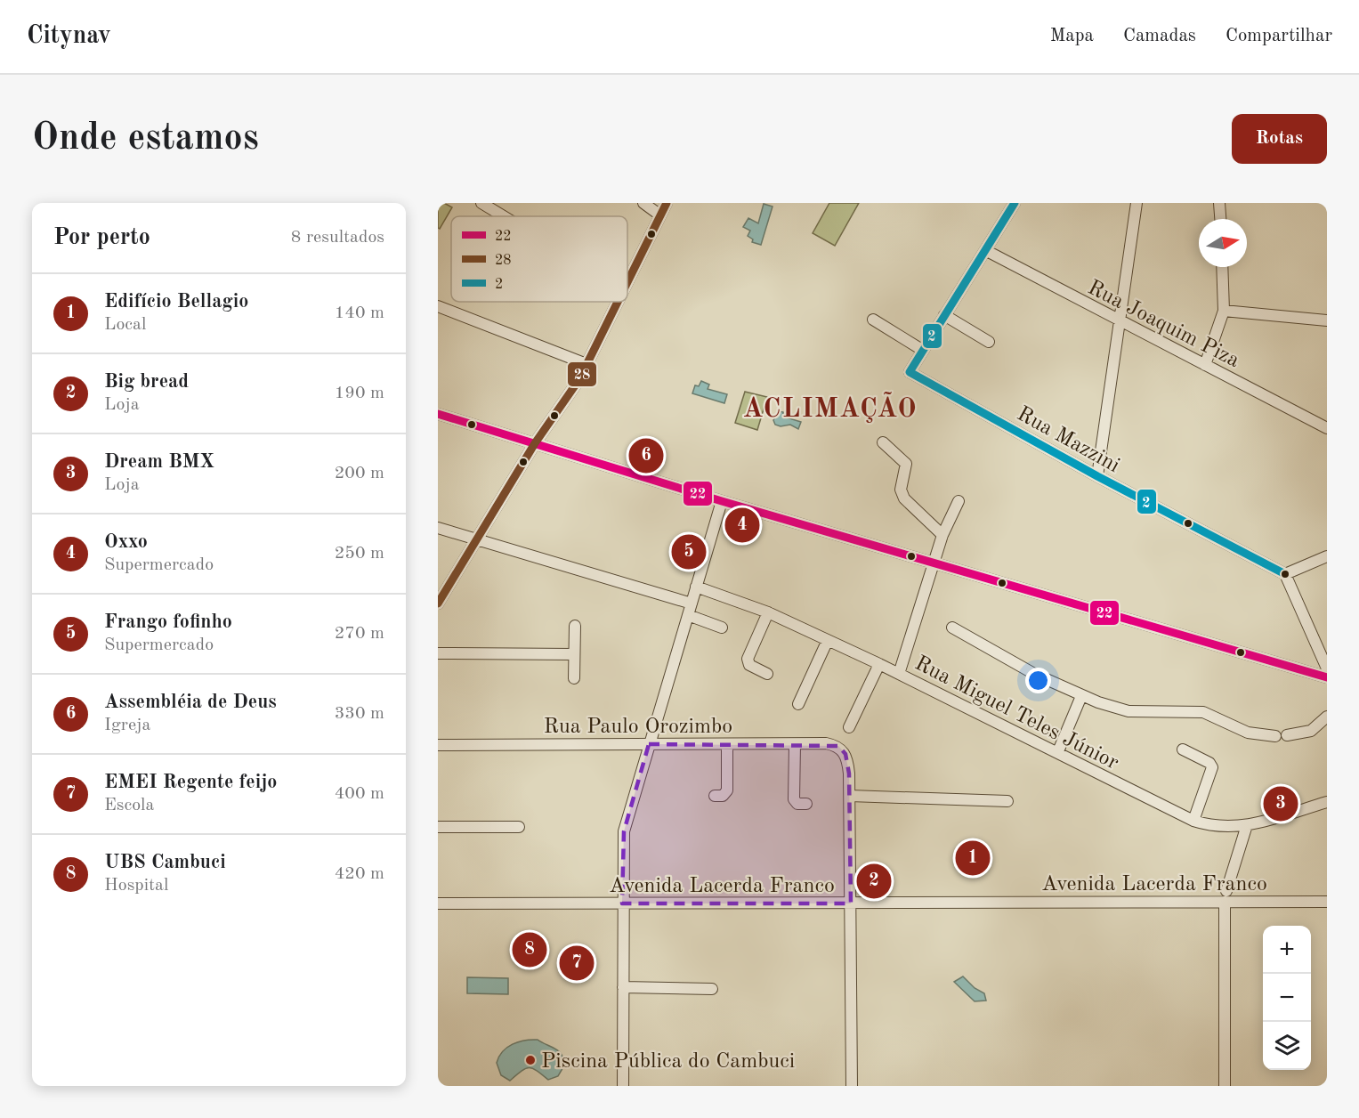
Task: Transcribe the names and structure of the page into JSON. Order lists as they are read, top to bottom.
{
  "streets": {
    "street": [
      "Rua Joaquim Piza",
      "Rua Mazzini",
      "Rua Miguel Teles Júnior",
      "Rua Paulo Orozimbo",
      "Avenida Lacerda Franco"
    ]
  },
  "districts": ["ACLIMAÇÃO"],
  "places": ["Piscina Pública do Cambuci"],
  "lines": ["transit line 28", "transit line 2", "transit line 22"],
  "legend": ["22", "28", "2"],
  "north": "right",
  "page": {
    "header": "Citynav",
    "nav": ["Mapa", "Camadas", "Compartilhar"],
    "buttons": "Rotas",
    "title": "Onde estamos",
    "heading": ["Por perto", "8 resultados"],
    "list": [
      {
        "mark": "1",
        "name": "Edifício Bellagio",
        "note": "Local",
        "value": "140 m"
      },
      {
        "mark": "2",
        "name": "Big bread",
        "note": "Loja",
        "value": "190 m"
      },
      {
        "mark": "3",
        "name": "Dream BMX",
        "note": "Loja",
        "value": "200 m"
      },
      {
        "mark": "4",
        "name": "Oxxo",
        "note": "Supermercado",
        "value": "250 m"
      },
      {
        "mark": "5",
        "name": "Frango fofinho",
        "note": "Supermercado",
        "value": "270 m"
      },
      {
        "mark": "6",
        "name": "Assembléia de Deus",
        "note": "Igreja",
        "value": "330 m"
      },
      {
        "mark": "7",
        "name": "EMEI Regente feijo",
        "note": "Escola",
        "value": "400 m"
      },
      {
        "mark": "8",
        "name": "UBS Cambuci",
        "note": "Hospital",
        "value": "420 m"
      }
    ],
    "pins": [
      "6",
      "4",
      "5",
      "3",
      "1",
      "2",
      "8",
      "7"
    ],
    "map_buttons": ["+", "−"]
  }
}
